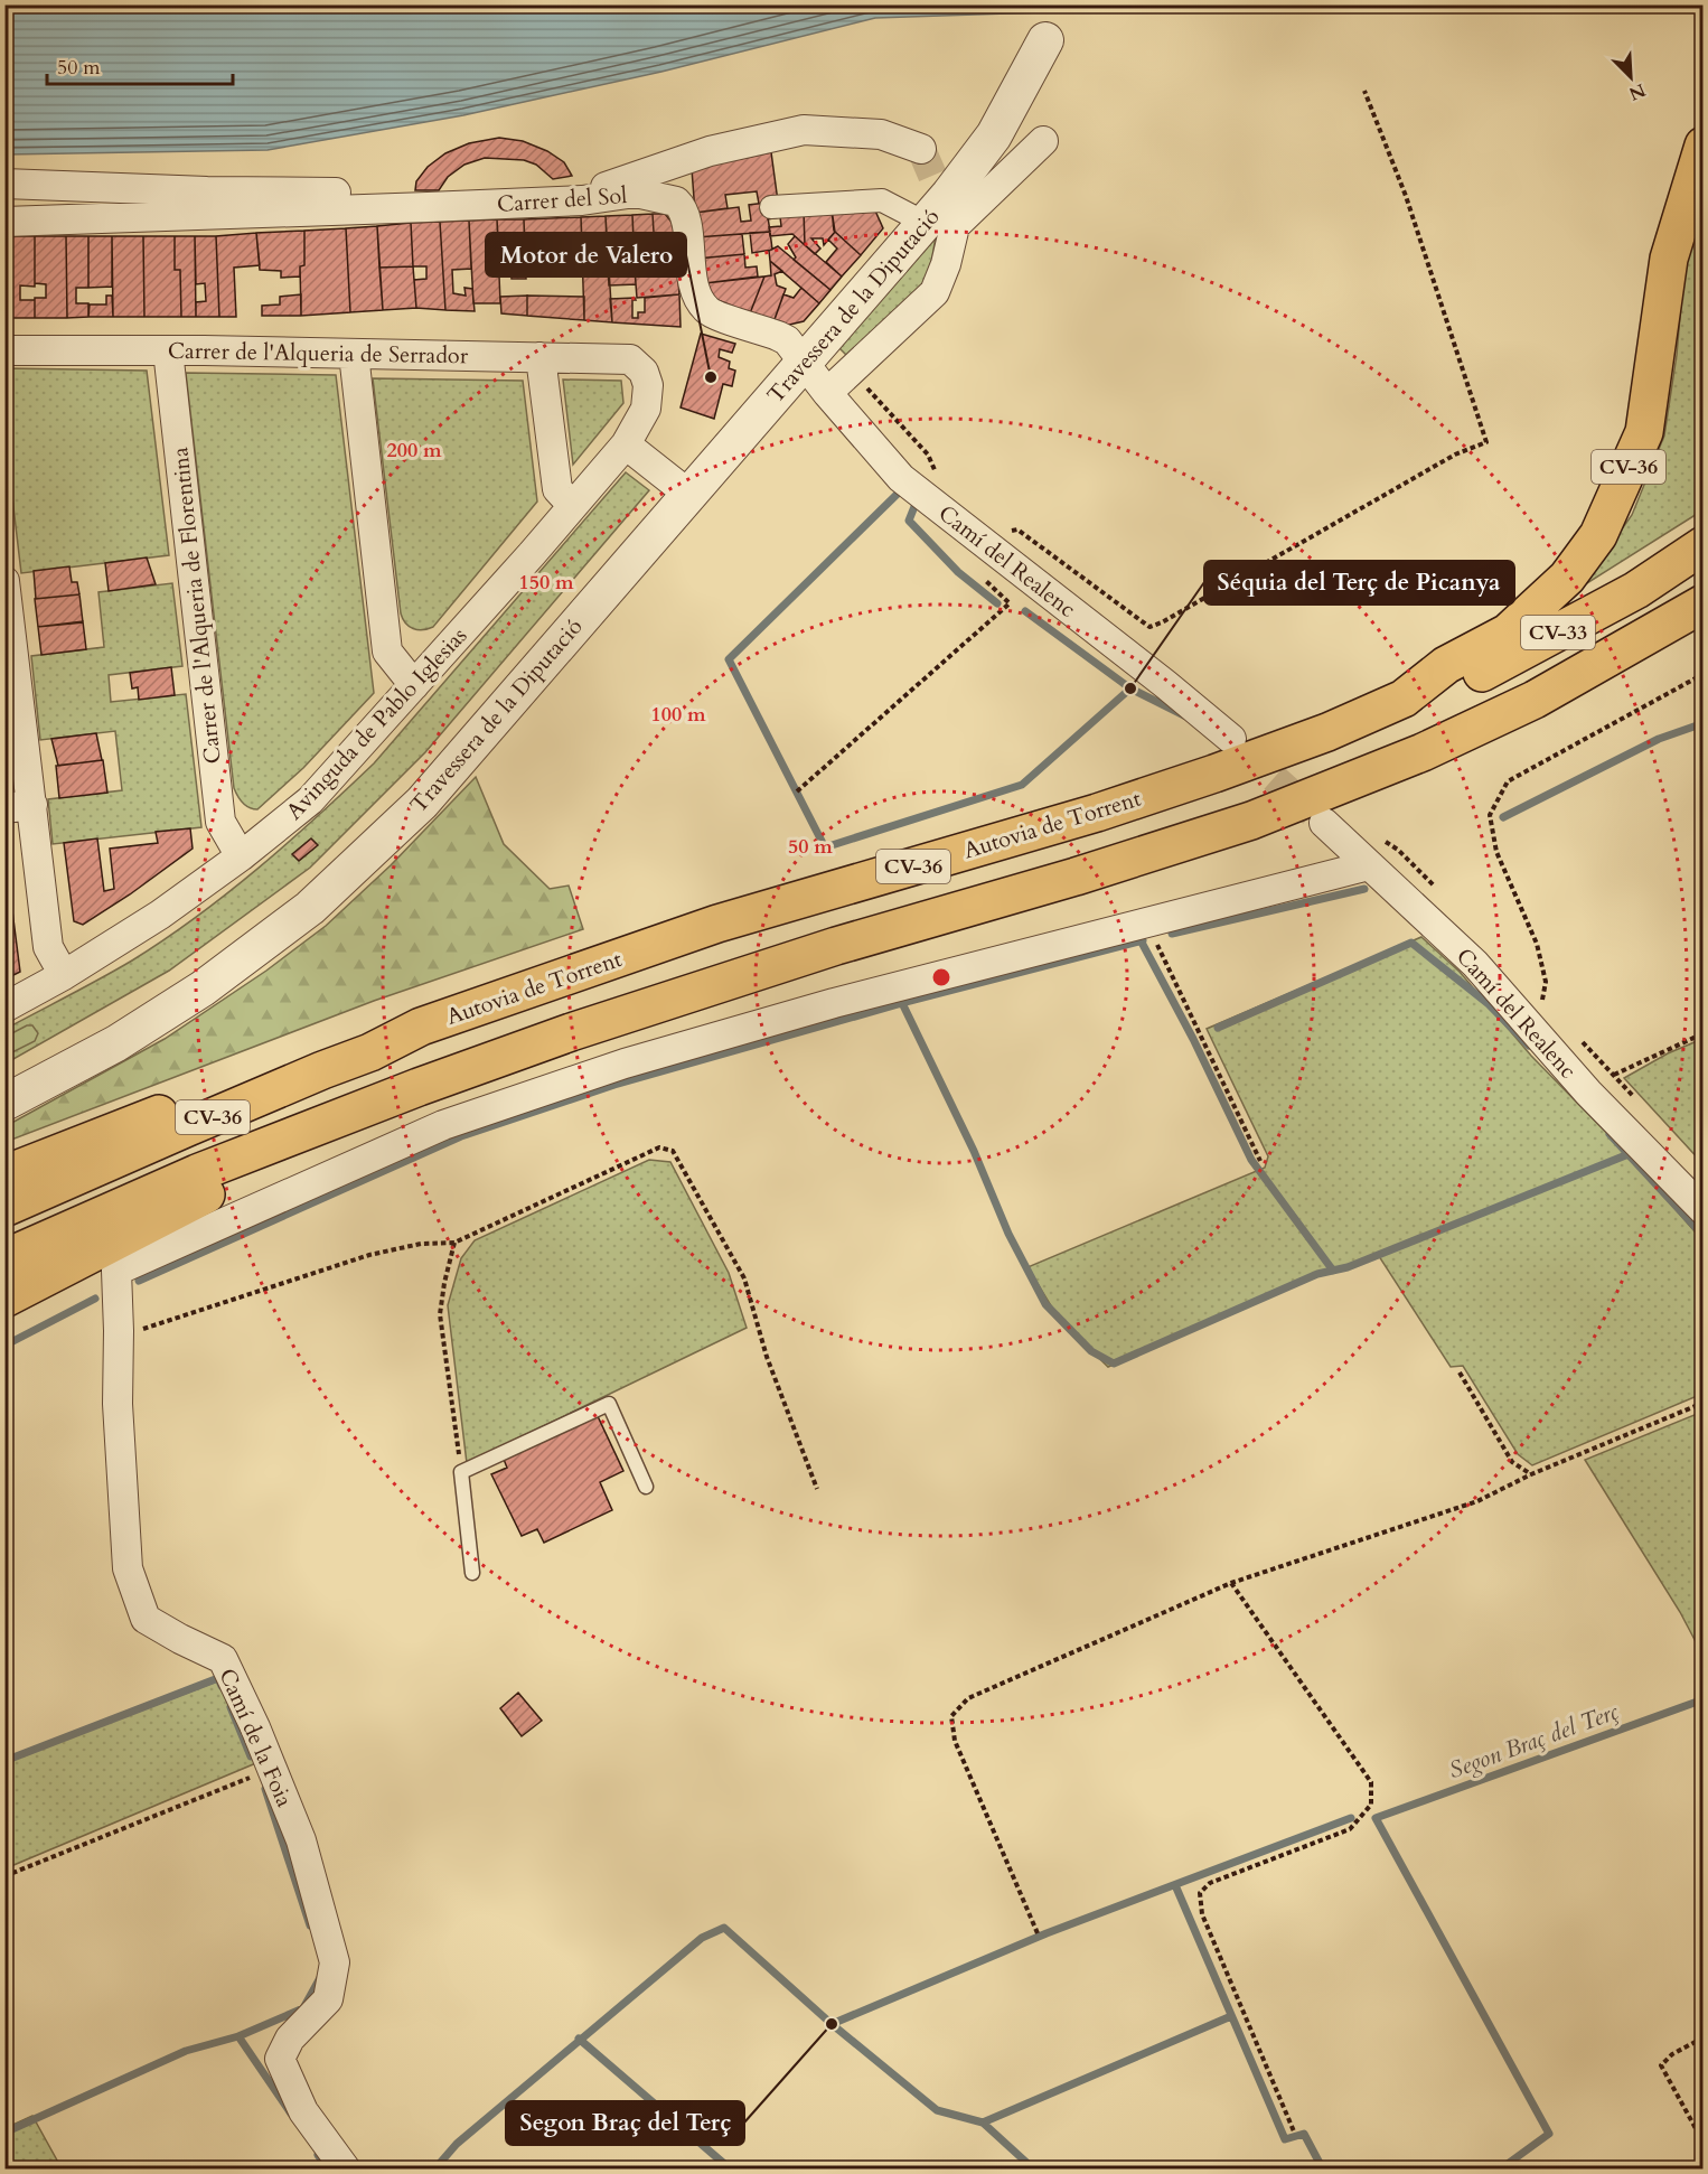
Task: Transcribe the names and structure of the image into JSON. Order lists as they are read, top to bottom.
{
  "streets": {
    "highway": ["CV-36", "CV-33", "Autovia de Torrent"],
    "street": [
      "Carrer del Sol",
      "Travessera de la Diputació",
      "Carrer de l'Alqueria de Serrador",
      "Camí del Realenc",
      "Carrer de l'Alqueria de Florentina",
      "Avinguda de Pablo Iglesias",
      "Camí de la Foia"
    ]
  },
  "crossings": [
    ["Carrer del Sol", "Travessera de la Diputació"],
    ["Carrer del Sol", "Camí del Realenc"],
    ["Travessera de la Diputació", "Camí del Realenc"],
    ["Carrer de l'Alqueria de Serrador", "Carrer de l'Alqueria de Florentina"],
    ["Carrer de l'Alqueria de Serrador", "Avinguda de Pablo Iglesias"],
    ["Carrer de l'Alqueria de Florentina", "Avinguda de Pablo Iglesias"],
    ["CV-33", "Autovia de Torrent"]
  ],
  "water": ["Segon Braç del Terç"],
  "places": ["Motor de Valero", "Séquia del Terç de Picanya", "Segon Braç del Terç"],
  "scale_bar": "50 m",
  "north": "bottom right",
  "rings": [
    "200 m",
    "150 m",
    "100 m",
    "50 m"
  ]
}
